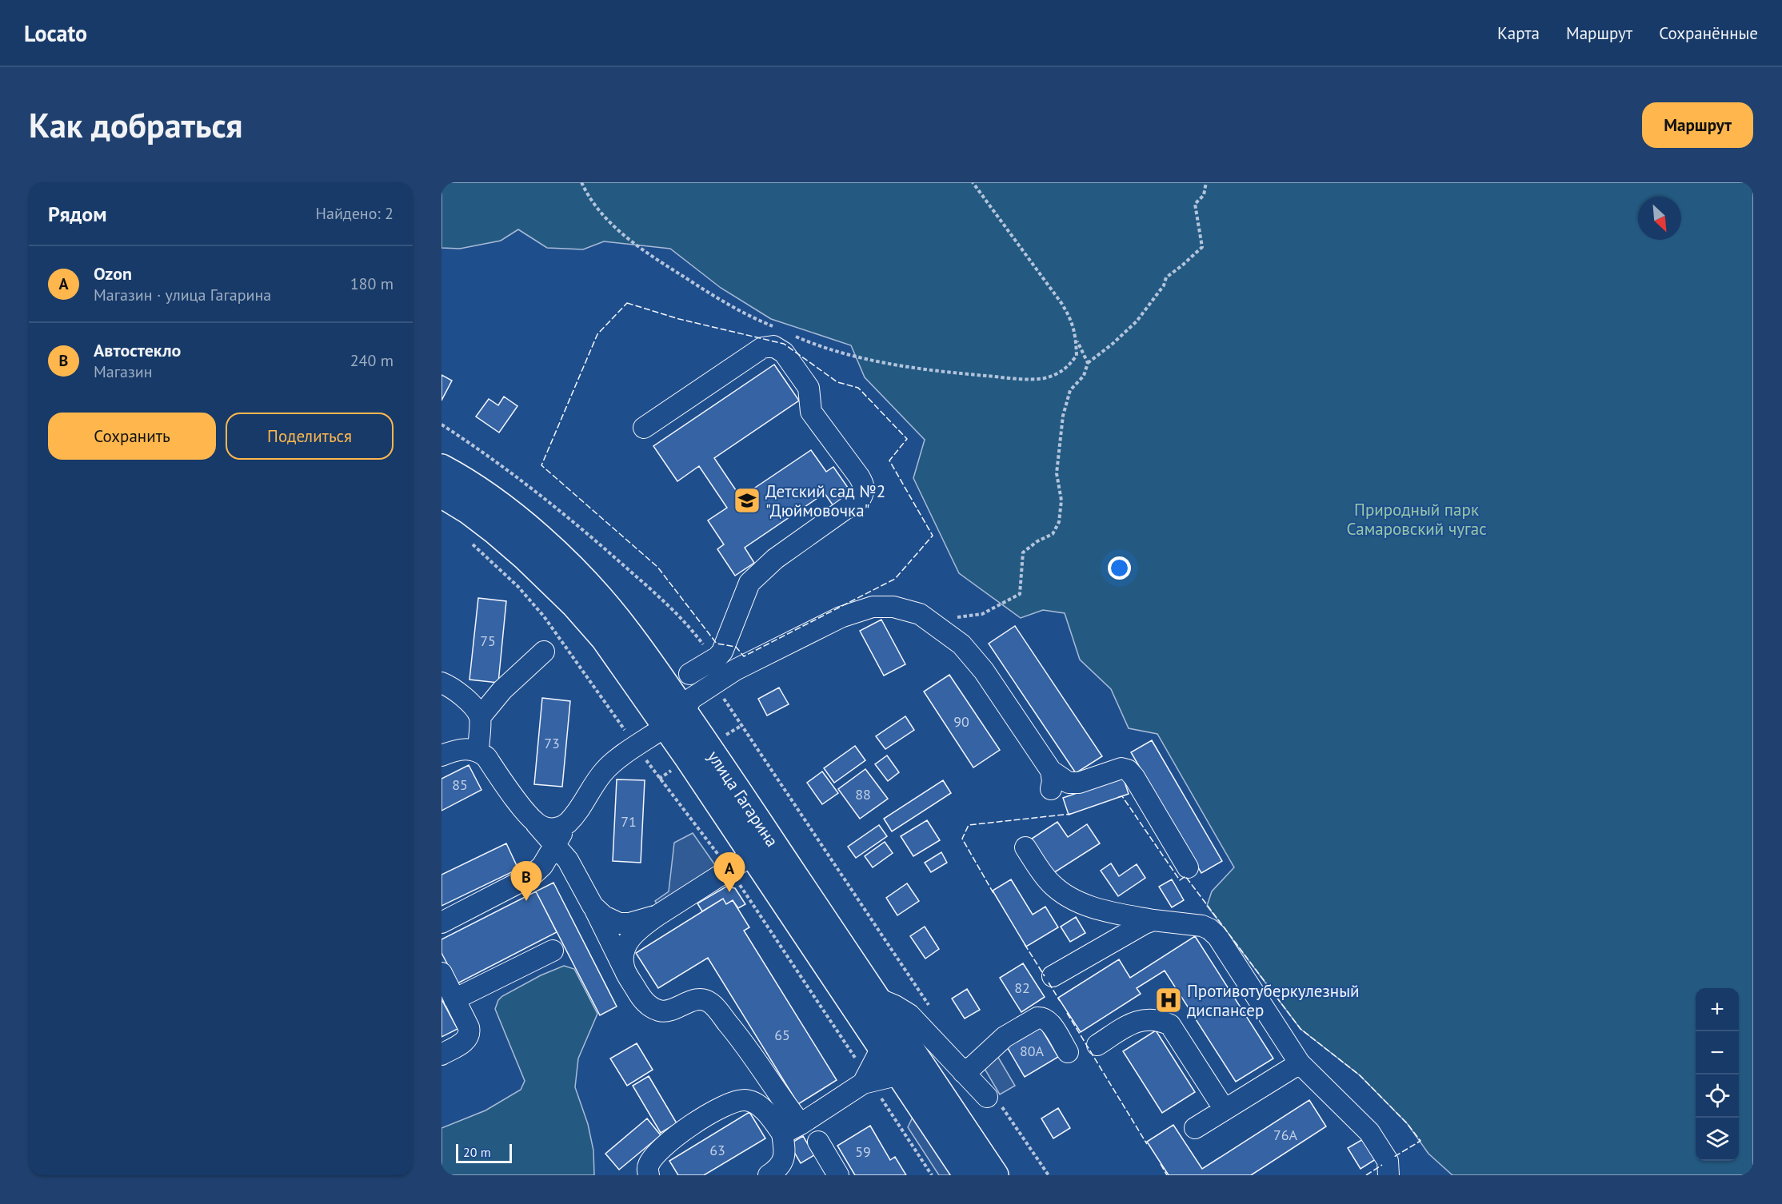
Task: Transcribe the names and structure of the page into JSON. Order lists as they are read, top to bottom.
{
  "streets": {
    "main road": ["улица Гагарина"]
  },
  "parks": ["Природный парк Самаровский чугас"],
  "places": {
    "school or university": ["Детский сад №2 \"Дюймовочка\""],
    "hospital": ["Противотуберкулезный диспансер"]
  },
  "house_numbers": [
    "75",
    "90",
    "73",
    "85",
    "88",
    "71",
    "82",
    "65",
    "80А",
    "76А",
    "63",
    "59"
  ],
  "scale_bar": "20 m",
  "north": "bottom right",
  "page": {
    "header": "Locato",
    "nav": ["Карта", "Маршрут", "Сохранённые"],
    "buttons": [
      "Маршрут",
      ["Сохранить", "Поделиться"]
    ],
    "title": "Как добраться",
    "heading": ["Рядом", "Найдено: 2"],
    "list": [
      {
        "mark": "A",
        "name": "Ozon",
        "note": "Магазин · улица Гагарина",
        "value": "180 m"
      },
      {
        "mark": "B",
        "name": "Автостекло",
        "note": "Магазин",
        "value": "240 m"
      }
    ],
    "pins": ["A", "B"],
    "map_buttons": ["+", "−"],
    "scale": "20 m"
  }
}
